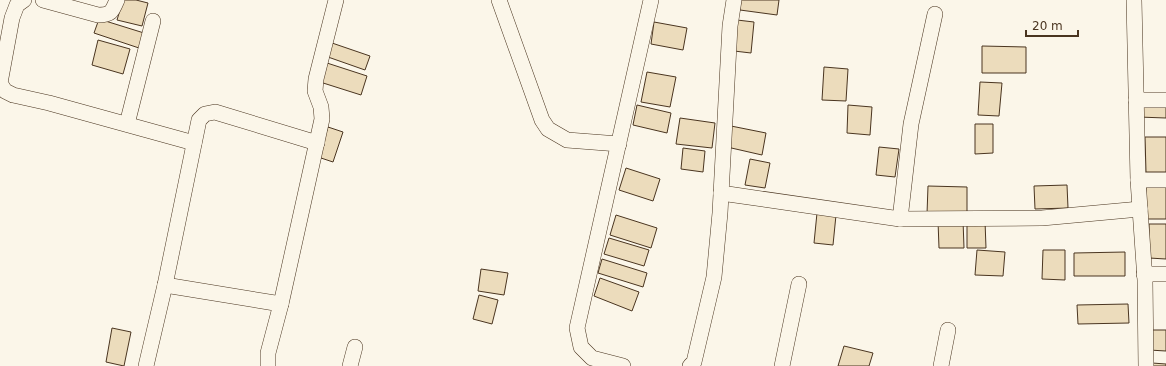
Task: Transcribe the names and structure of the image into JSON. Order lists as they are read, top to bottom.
{
  "scale_bar": "20 m"
}
